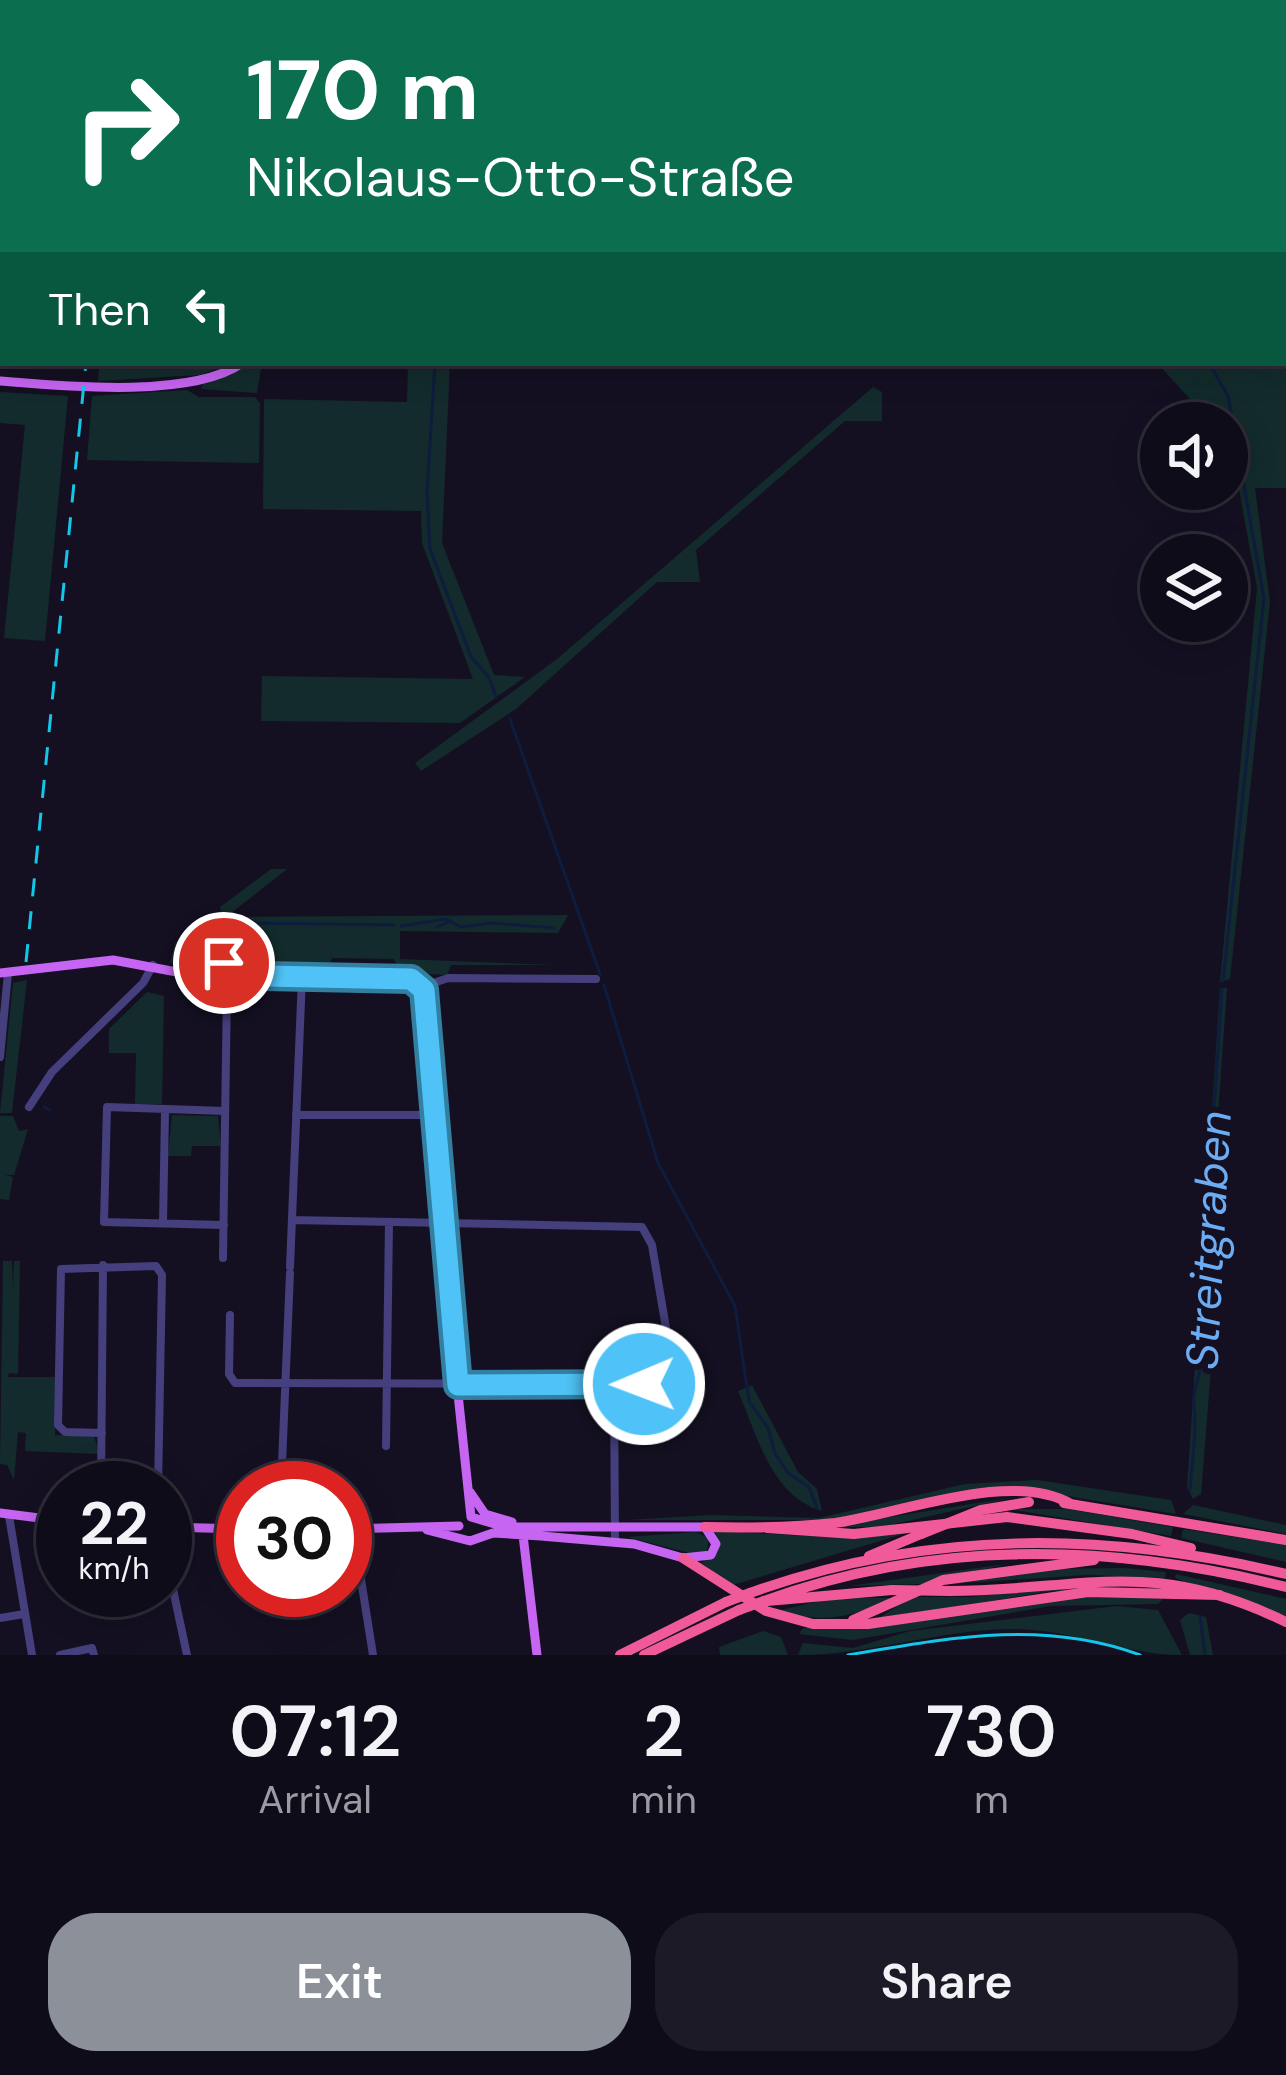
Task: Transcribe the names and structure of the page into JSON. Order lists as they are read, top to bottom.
{
  "water": ["Streitgraben"],
  "page": {
    "turn": ["170 m", "Nikolaus-Otto-Straße"],
    "then": "Then",
    "speed": "22 km/h",
    "limit": "30",
    "eta": [
      "07:12",
      "Arrival",
      "2",
      "min",
      "730",
      "m"
    ],
    "buttons": ["Exit", "Share"]
  }
}
